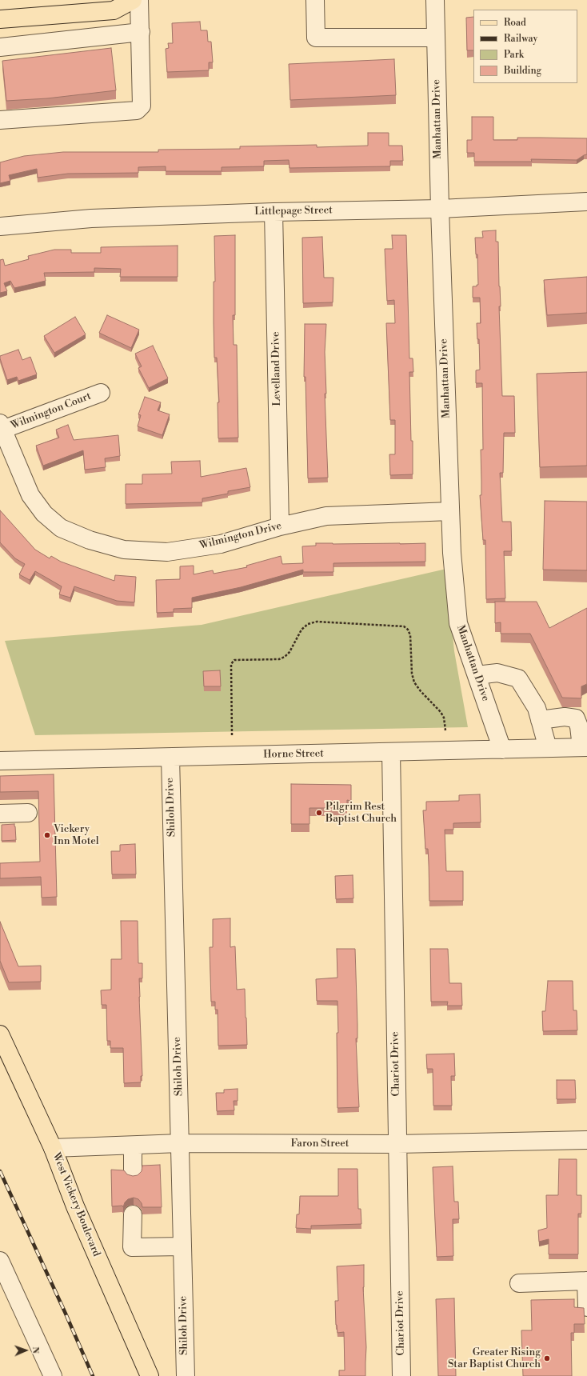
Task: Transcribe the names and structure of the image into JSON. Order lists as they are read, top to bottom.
{
  "streets": {
    "main road": ["West Vickery Boulevard"],
    "street": [
      "Manhattan Drive",
      "Littlepage Street",
      "Levelland Drive",
      "Wilmington Court",
      "Wilmington Drive",
      "Horne Street",
      "Shiloh Drive",
      "Chariot Drive",
      "Faron Street"
    ]
  },
  "crossings": [
    ["Manhattan Drive", "Littlepage Street"],
    ["Manhattan Drive", "Wilmington Drive"],
    ["Manhattan Drive", "Horne Street"],
    ["Littlepage Street", "Levelland Drive"],
    ["Levelland Drive", "Wilmington Drive"],
    ["Wilmington Court", "Wilmington Drive"],
    ["Horne Street", "Shiloh Drive"],
    ["Horne Street", "Chariot Drive"],
    ["Shiloh Drive", "Faron Street"],
    ["Chariot Drive", "Faron Street"],
    ["Faron Street", "West Vickery Boulevard"]
  ],
  "places": ["Pilgrim Rest Baptist Church", "Vickery Inn Motel", "Greater Rising Star Baptist Church"],
  "legend": [
    "Road",
    "Railway",
    "Park",
    "Building"
  ],
  "north": "right"
}
